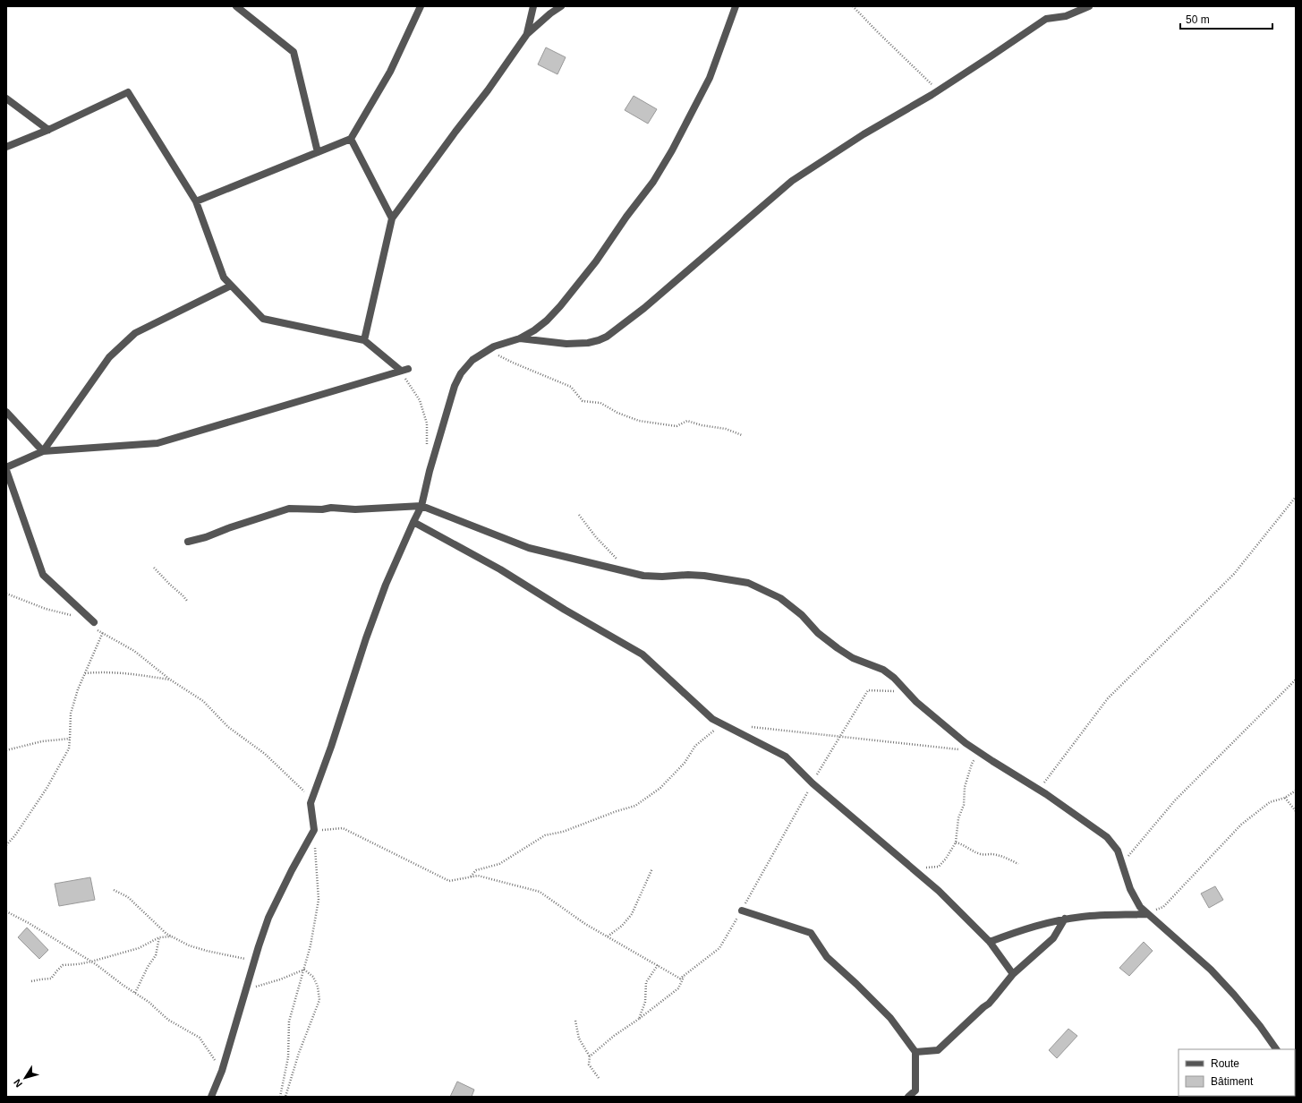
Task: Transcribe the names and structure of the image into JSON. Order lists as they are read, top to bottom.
{
  "legend": ["Route", "Bâtiment"],
  "scale_bar": "50 m",
  "north": "bottom left"
}
